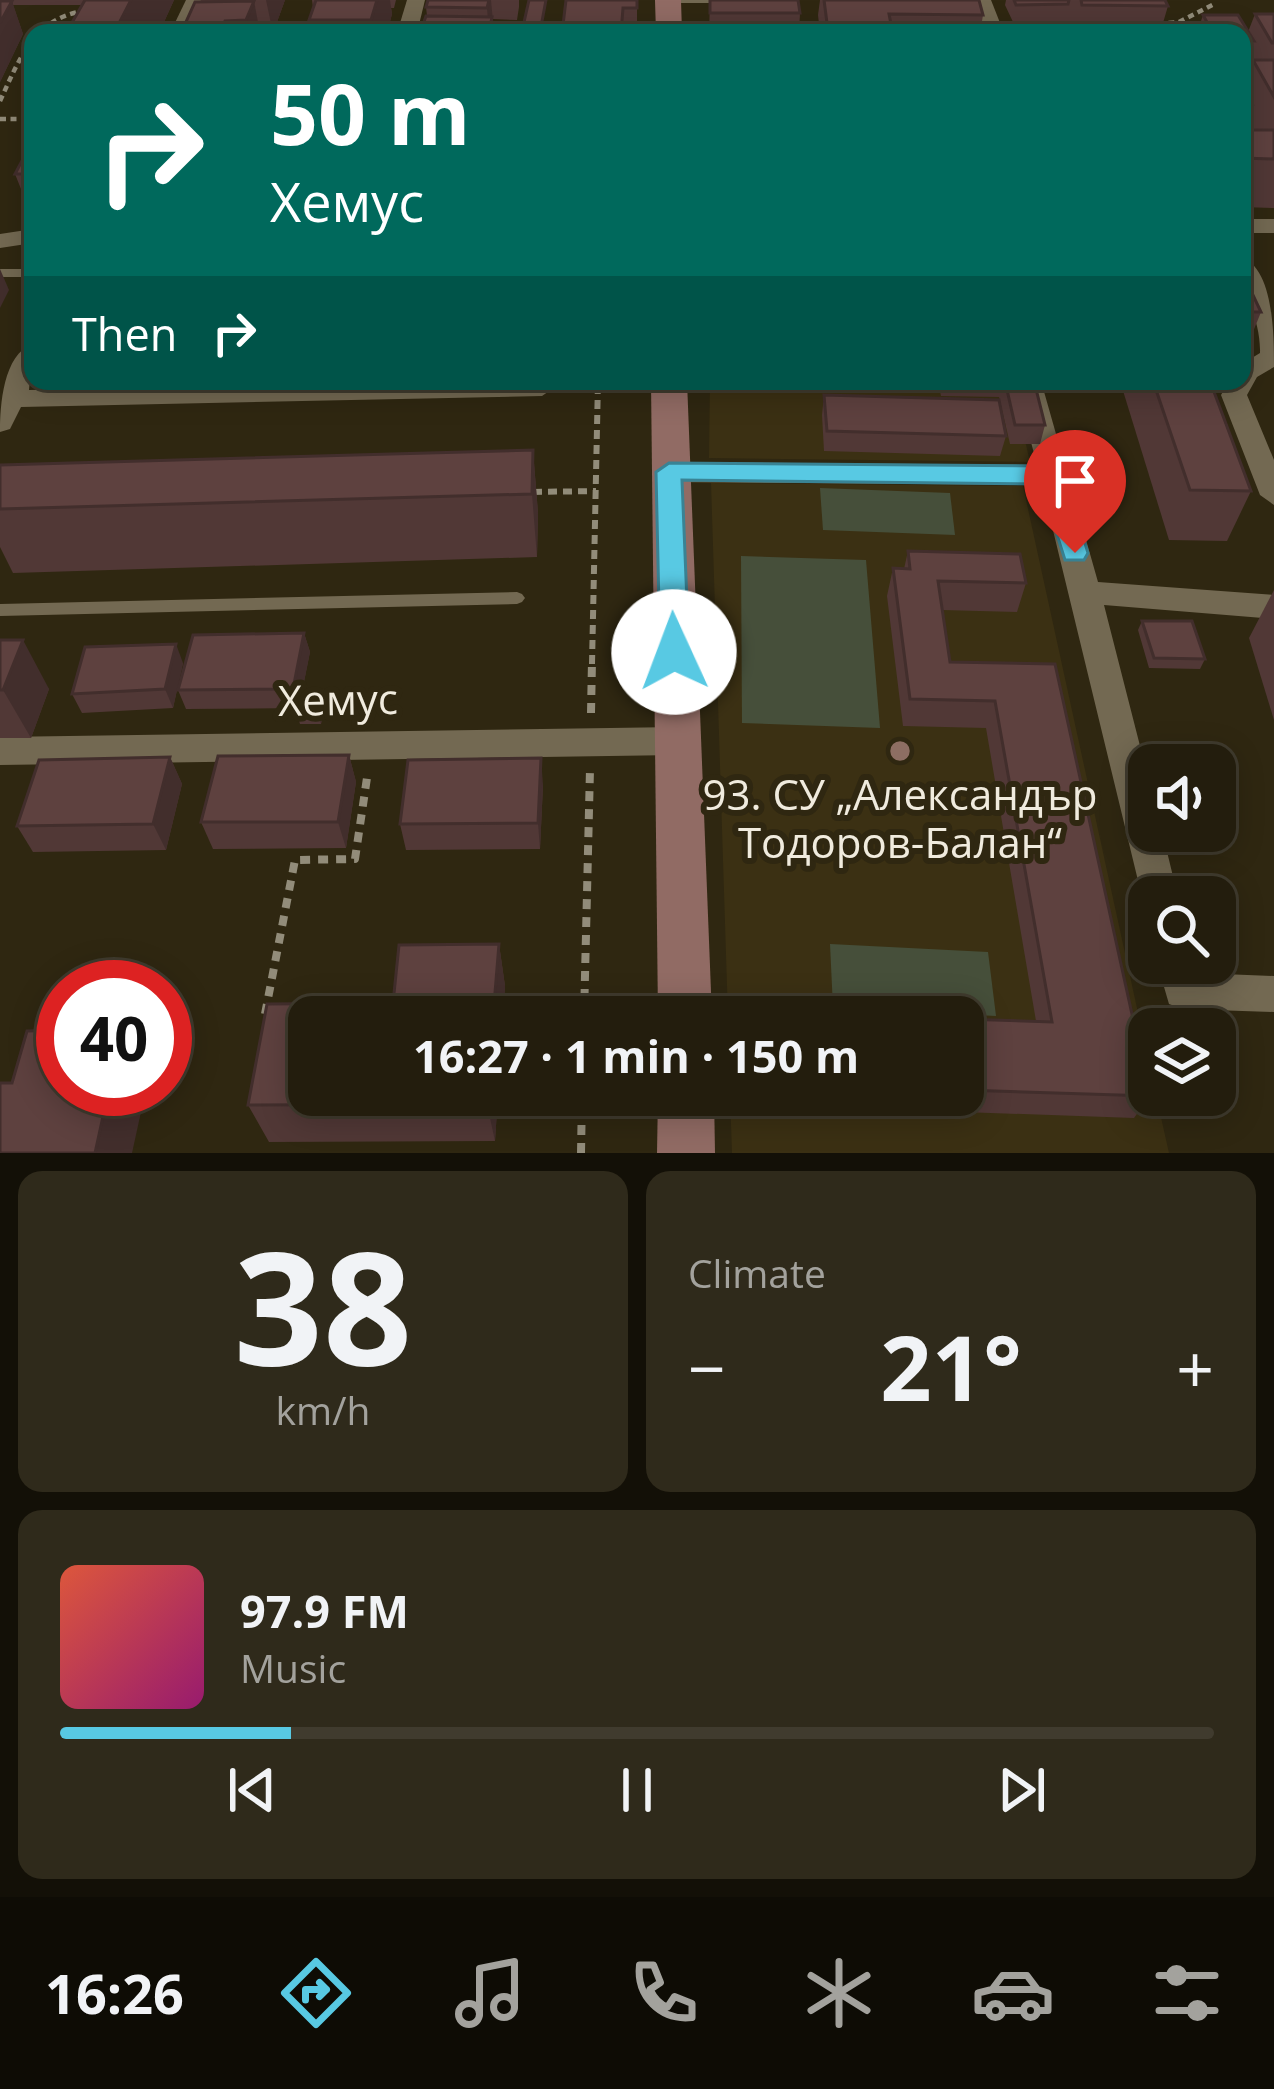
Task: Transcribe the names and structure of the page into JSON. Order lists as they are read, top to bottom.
{
  "streets": {
    "street": ["Хемус"]
  },
  "places": ["93. СУ „Александър Тодоров-Балан“"],
  "page": {
    "turn": ["50 m", "Хемус"],
    "then": "Then",
    "limit": "40",
    "trip": "16:27 · 1 min · 150 m",
    "tile": [
      ["38", "km/h"],
      "Climate"
    ],
    "heat": ["−", "21°", "+"],
    "song": ["97.9 FM", "Music"],
    "tabs": "16:26"
  }
}
